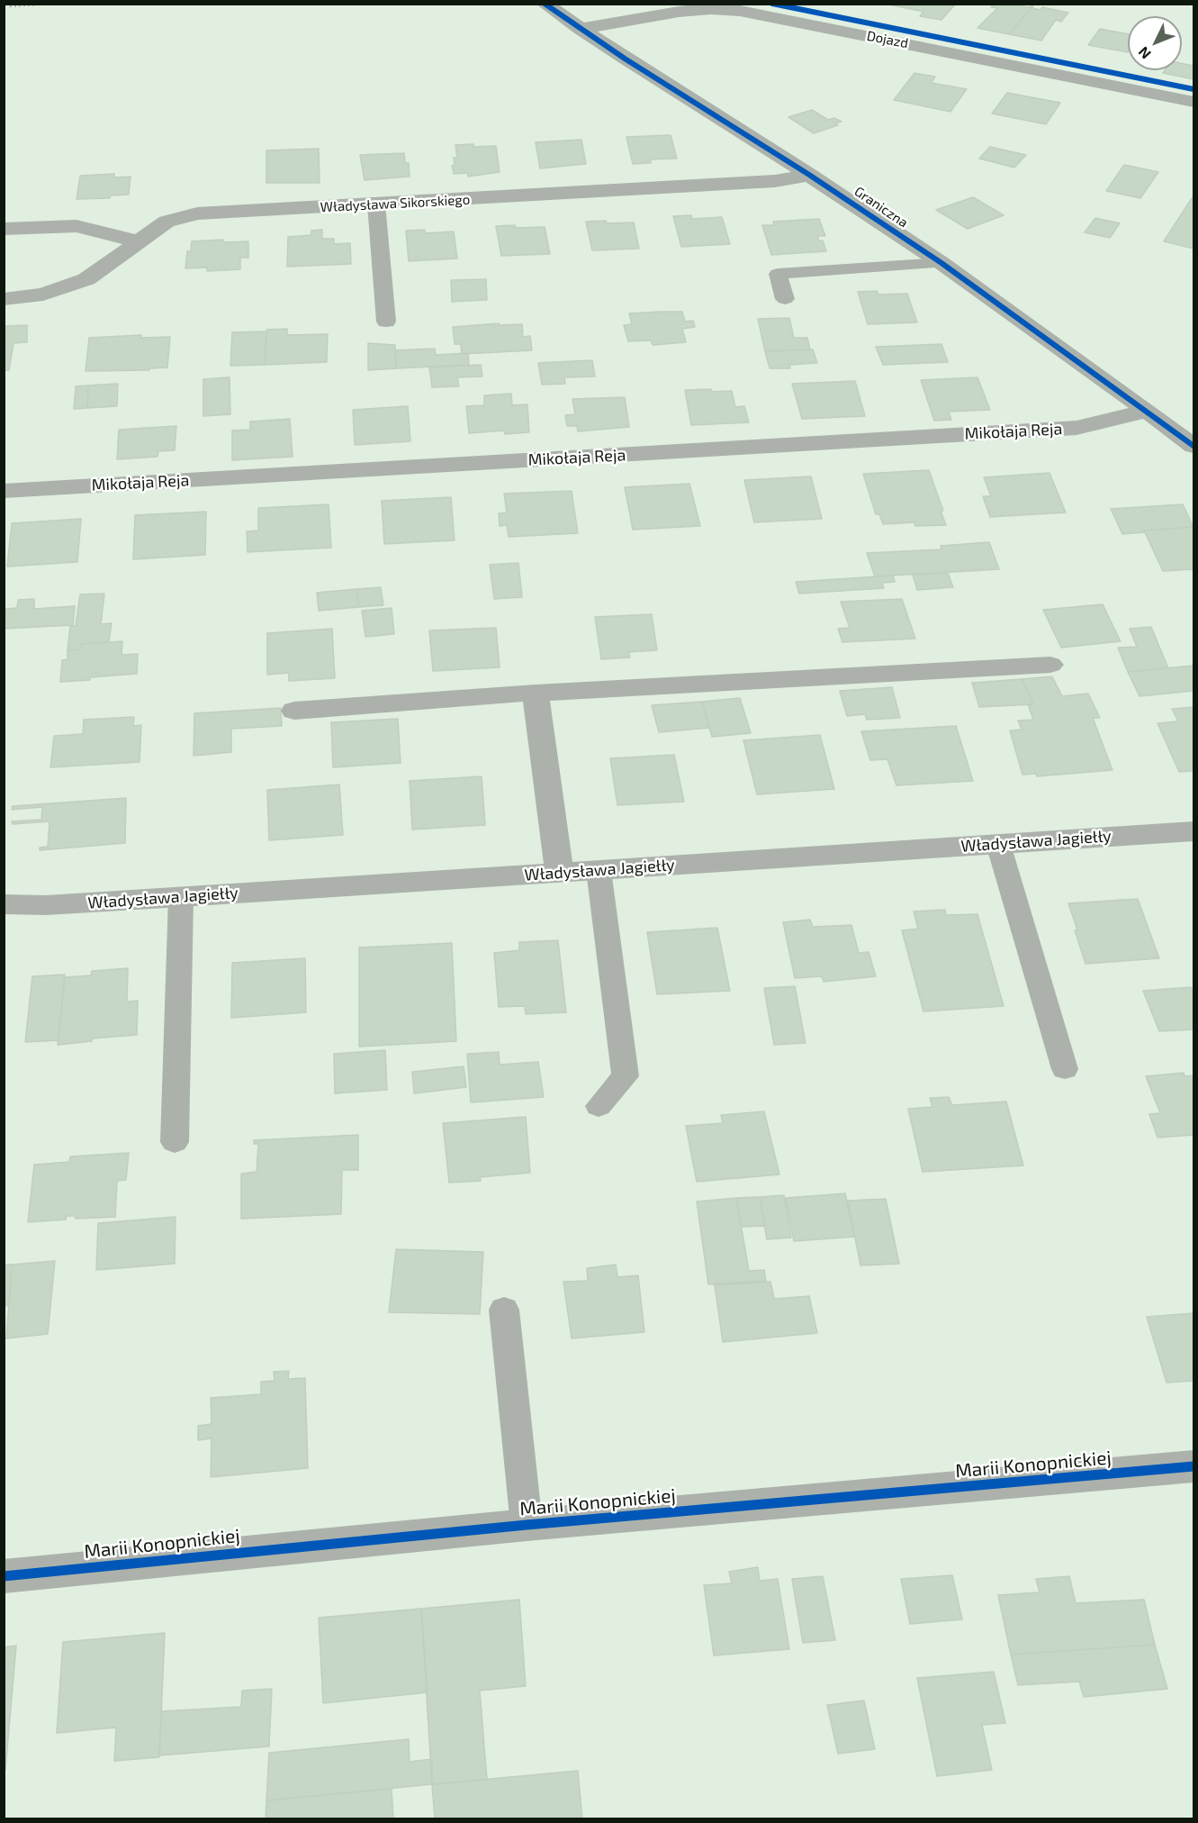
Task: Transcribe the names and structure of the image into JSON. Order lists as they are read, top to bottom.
{
  "streets": {
    "street": [
      "Dojazd",
      "Władysława Sikorskiego",
      "Graniczna",
      "Mikołaja Reja",
      "Władysława Jagiełły",
      "Marii Konopnickiej"
    ]
  },
  "crossings": [
    ["Dojazd", "Graniczna"],
    ["Władysława Sikorskiego", "Graniczna"],
    ["Graniczna", "Mikołaja Reja"]
  ],
  "north": "bottom left"
}
